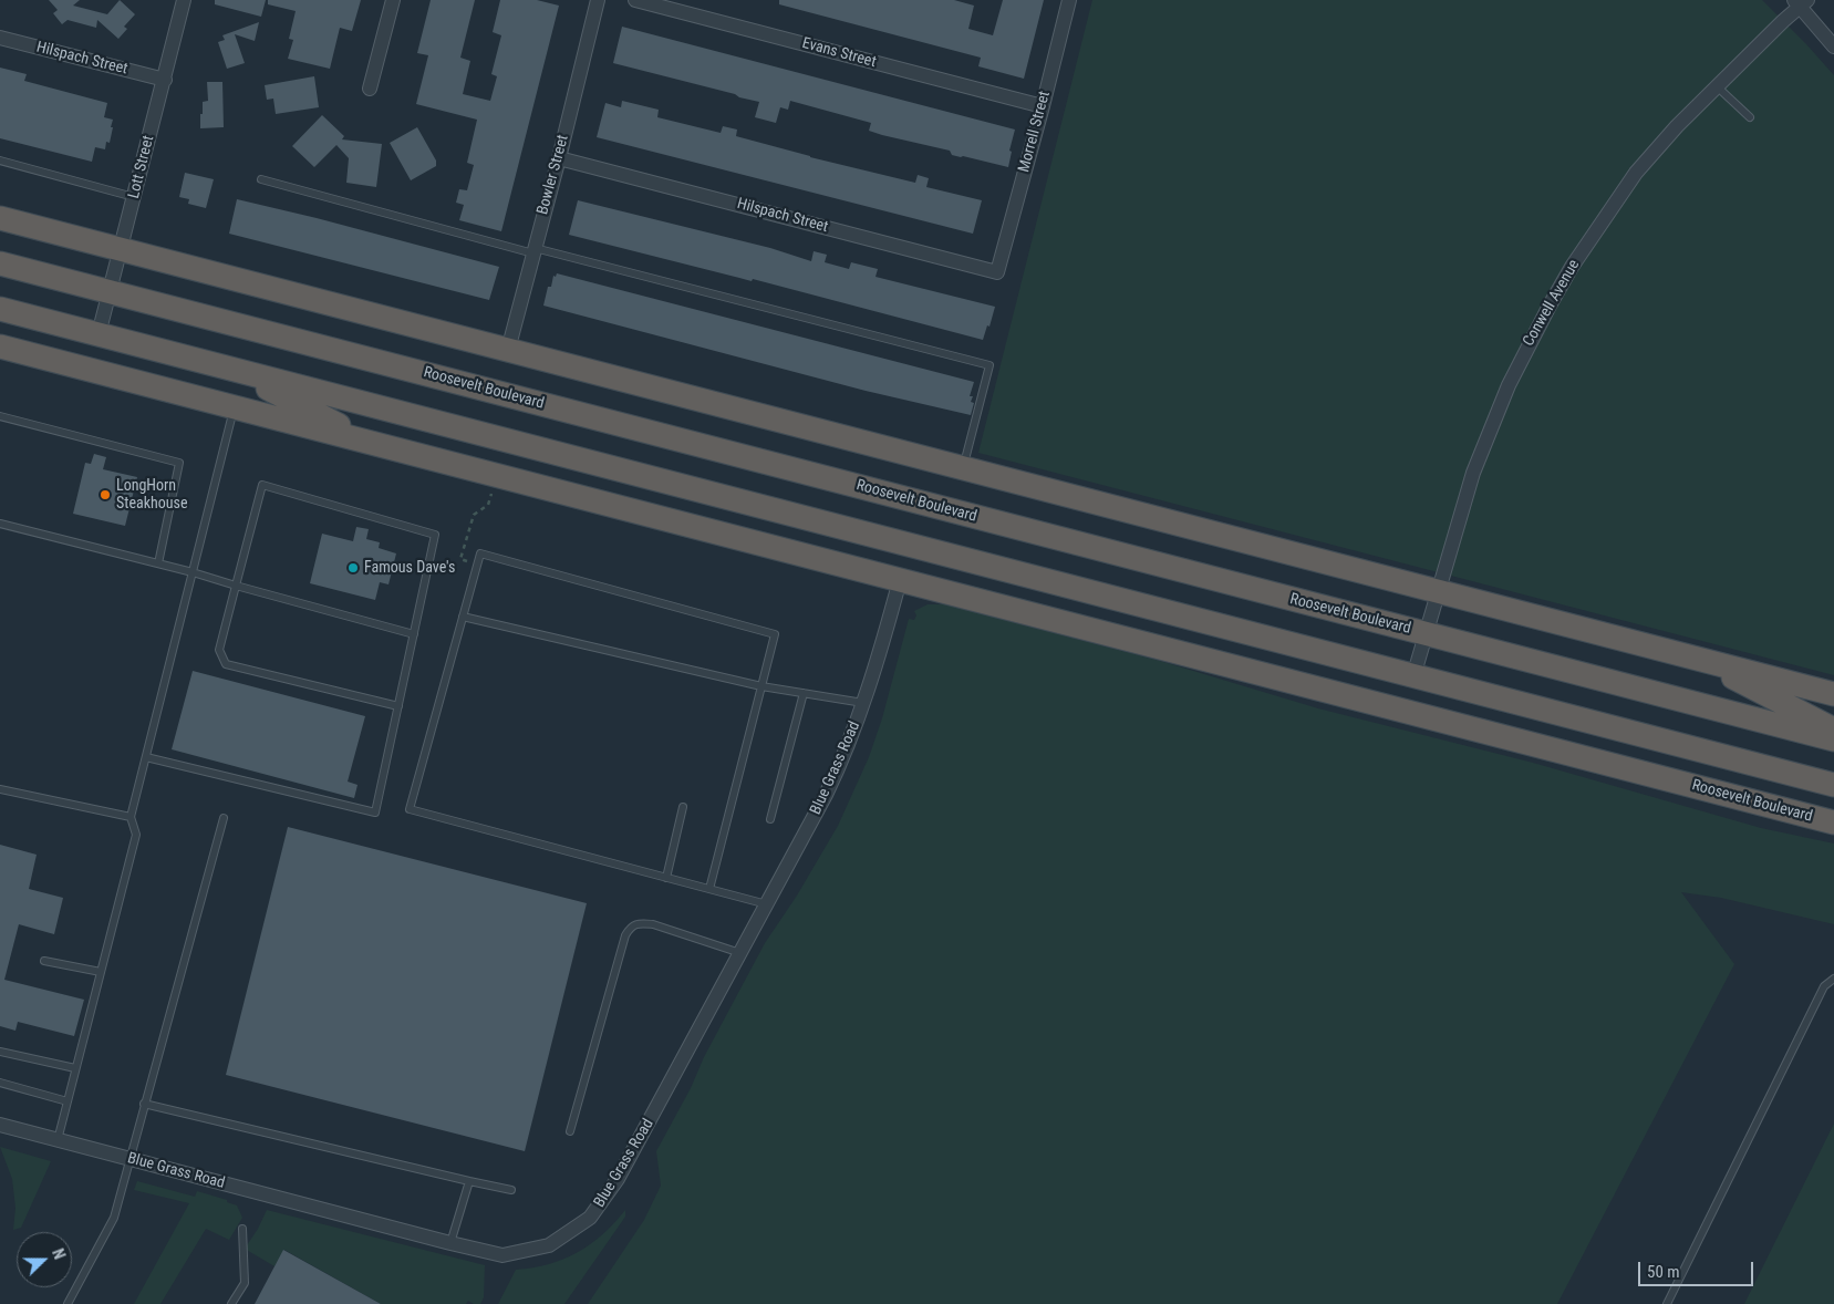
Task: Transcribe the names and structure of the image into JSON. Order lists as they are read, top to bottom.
{
  "streets": {
    "highway": ["Roosevelt Boulevard"],
    "street": [
      "Evans Street",
      "Hilspach Street",
      "Morrell Street",
      "Lott Street",
      "Bowler Street",
      "Conwell Avenue",
      "Blue Grass Road"
    ]
  },
  "crossings": [
    ["Evans Street", "Morrell Street"],
    ["Hilspach Street", "Morrell Street"],
    ["Hilspach Street", "Lott Street"],
    ["Hilspach Street", "Bowler Street"],
    ["Lott Street", "Roosevelt Boulevard"],
    ["Conwell Avenue", "Roosevelt Boulevard"],
    ["Roosevelt Boulevard", "Blue Grass Road"]
  ],
  "places": ["LongHorn Steakhouse", "Famous Dave's"],
  "scale_bar": "50 m",
  "north": "right"
}
